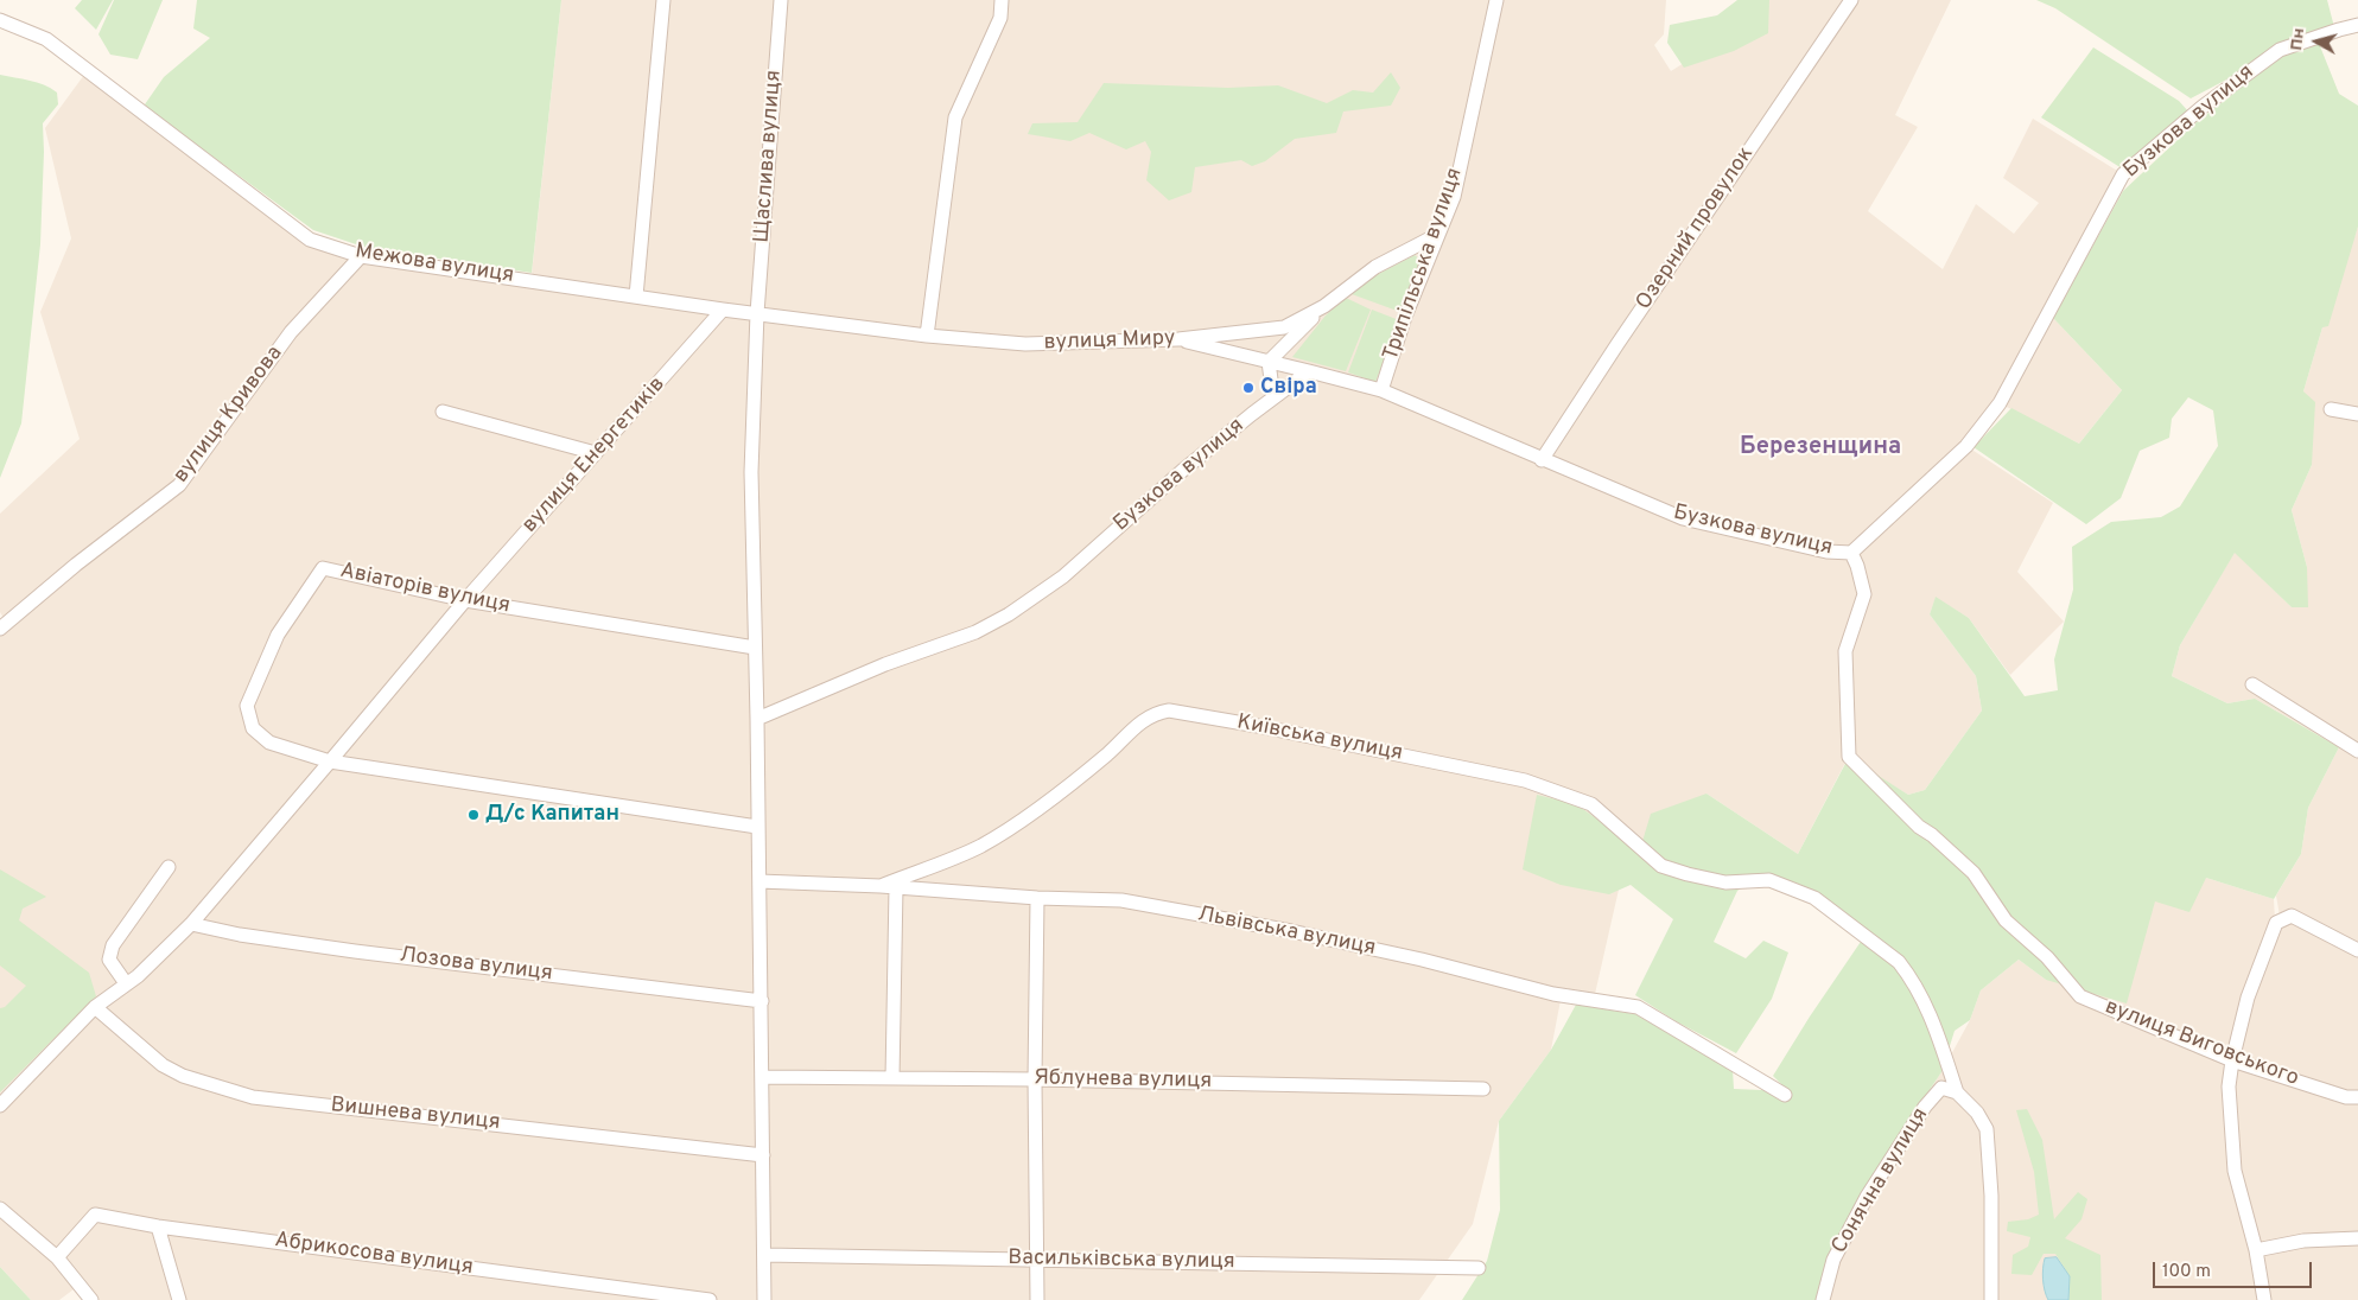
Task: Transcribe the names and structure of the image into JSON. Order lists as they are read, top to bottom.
{
  "streets": {
    "street": [
      "Бузкова вулиця",
      "Щаслива вулиця",
      "Озерний провулок",
      "Межова вулиця",
      "Трипільська вулиця",
      "вулиця Миру",
      "вулиця Кривова",
      "вулиця Енергетиків",
      "Авіаторів вулиця",
      "Київська вулиця",
      "Львівська вулиця",
      "Лозова вулиця",
      "вулиця Виговського",
      "Яблунева вулиця",
      "Вишнева вулиця",
      "Сонячна вулиця",
      "Абрикосова вулиця",
      "Васильківська вулиця"
    ]
  },
  "crossings": [
    ["Бузкова вулиця", "Щаслива вулиця"],
    ["Бузкова вулиця", "Озерний провулок"],
    ["Бузкова вулиця", "Трипільська вулиця"],
    ["Бузкова вулиця", "вулиця Виговського"],
    ["Щаслива вулиця", "Межова вулиця"],
    ["Щаслива вулиця", "вулиця Миру"],
    ["Щаслива вулиця", "Авіаторів вулиця"],
    ["Щаслива вулиця", "Львівська вулиця"],
    ["Щаслива вулиця", "Лозова вулиця"],
    ["Щаслива вулиця", "Яблунева вулиця"],
    ["Щаслива вулиця", "Вишнева вулиця"],
    ["Щаслива вулиця", "Васильківська вулиця"],
    ["Межова вулиця", "вулиця Миру"],
    ["Межова вулиця", "вулиця Кривова"],
    ["Межова вулиця", "вулиця Енергетиків"],
    ["Трипільська вулиця", "вулиця Миру"],
    ["вулиця Енергетиків", "Авіаторів вулиця"],
    ["вулиця Енергетиків", "Лозова вулиця"],
    ["вулиця Енергетиків", "Вишнева вулиця"],
    ["Київська вулиця", "Львівська вулиця"],
    ["Київська вулиця", "Сонячна вулиця"]
  ],
  "districts": ["Березенщина"],
  "places": ["Свіра", "Д/с Капитан"],
  "scale_bar": "100 m",
  "north": "left"
}
